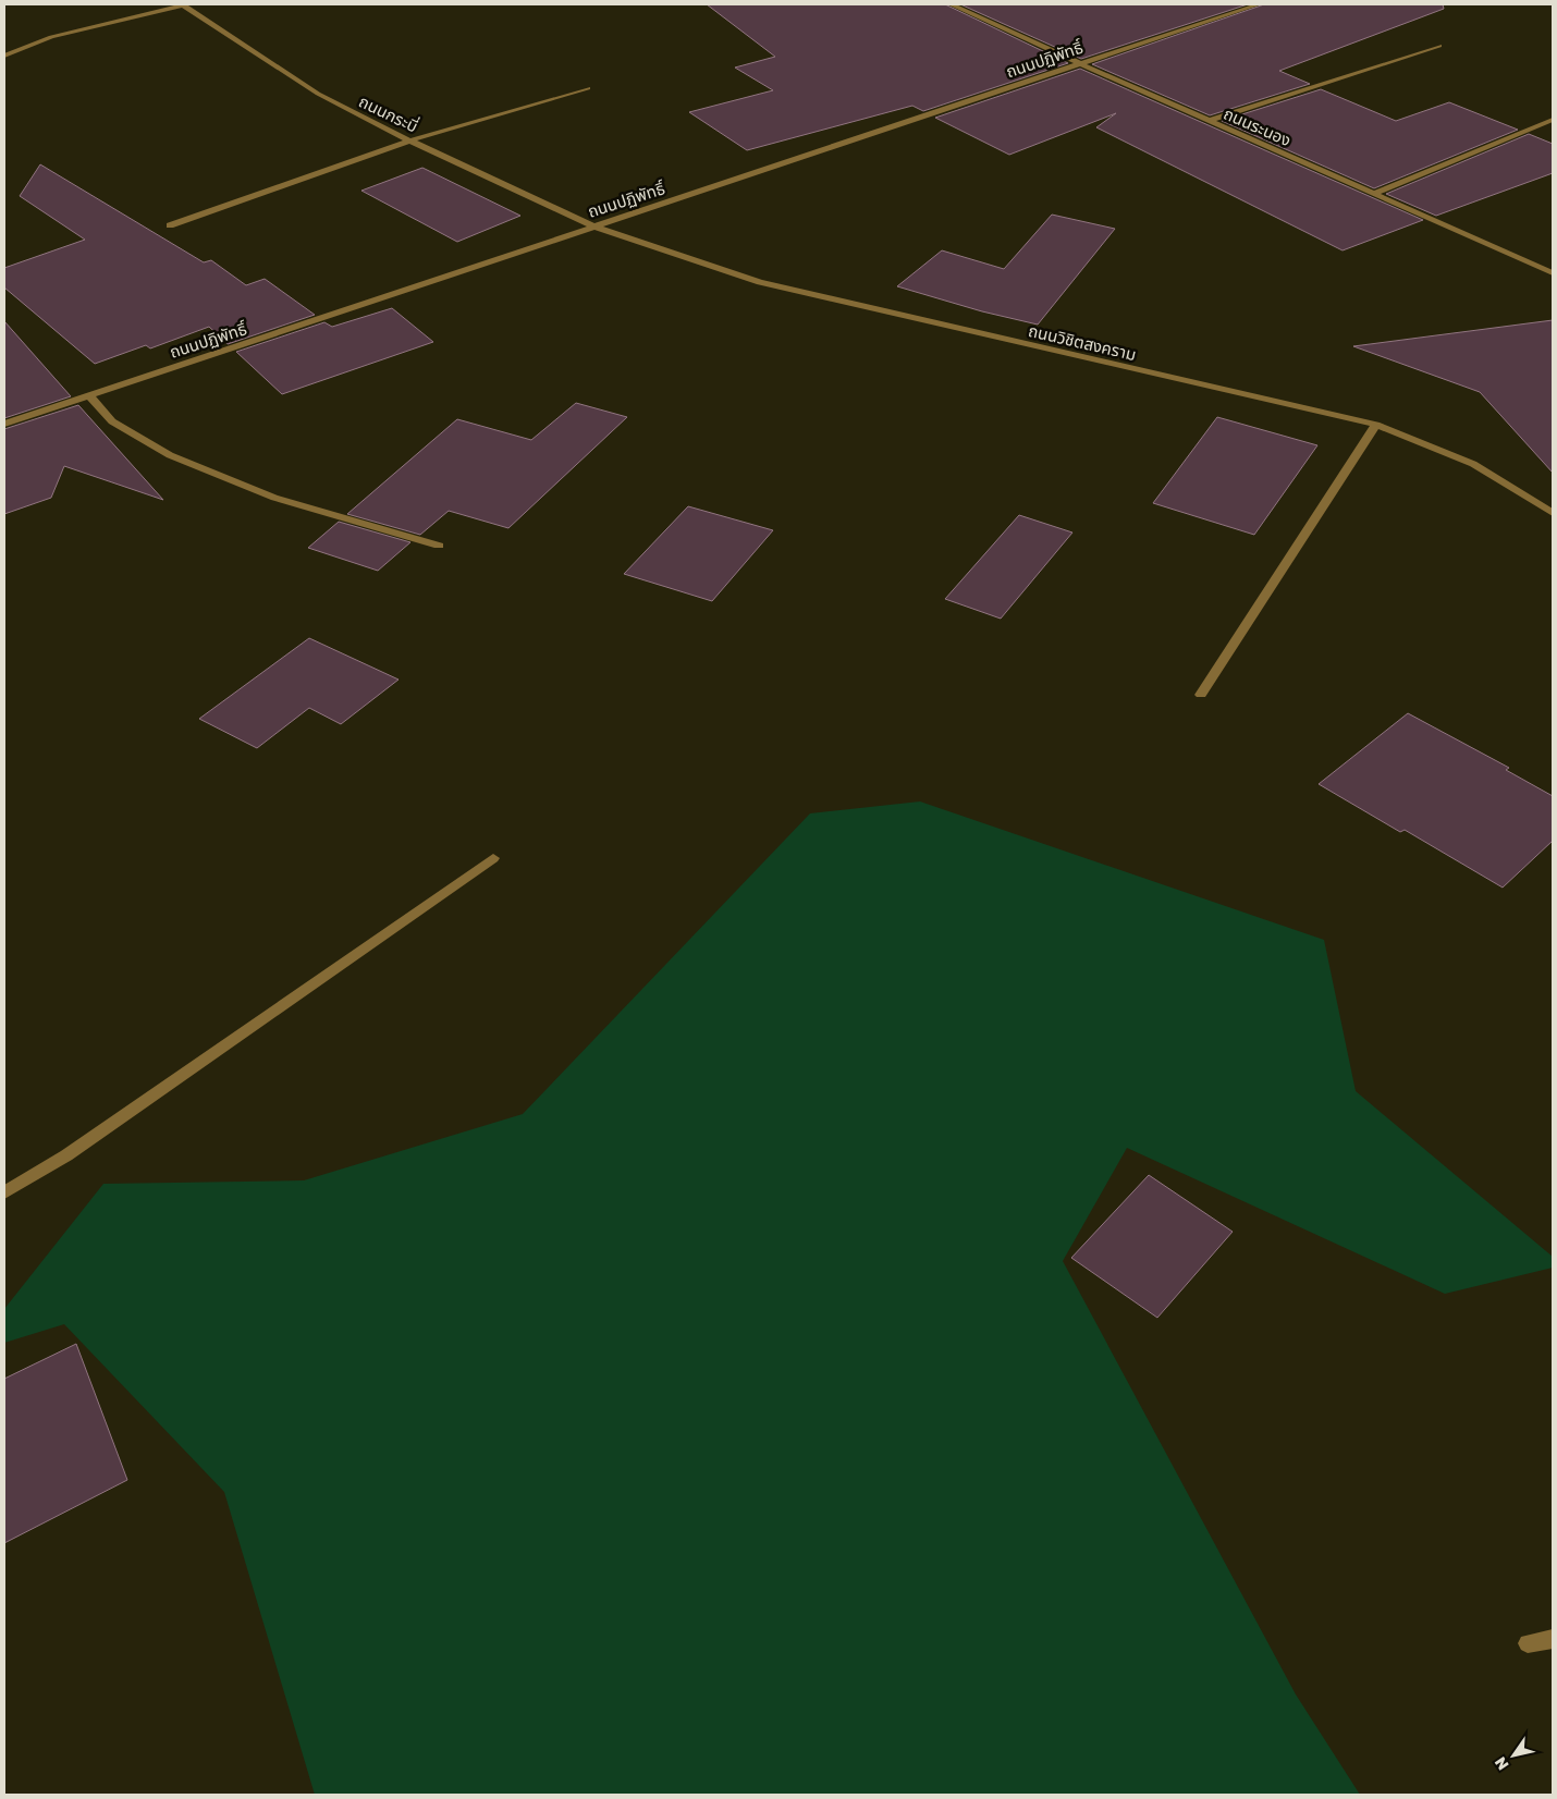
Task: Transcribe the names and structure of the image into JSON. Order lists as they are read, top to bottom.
{
  "streets": {
    "street": [
      "ถนนปฏิพัทธิ์",
      "ถนนกระบี่",
      "ถนนระนอง",
      "ถนนวิชิตสงคราม"
    ]
  },
  "crossings": [
    ["ถนนปฏิพัทธิ์", "ถนนกระบี่"],
    ["ถนนปฏิพัทธิ์", "ถนนระนอง"],
    ["ถนนปฏิพัทธิ์", "ถนนวิชิตสงคราม"],
    ["ถนนกระบี่", "ถนนวิชิตสงคราม"]
  ],
  "north": "bottom left"
}
